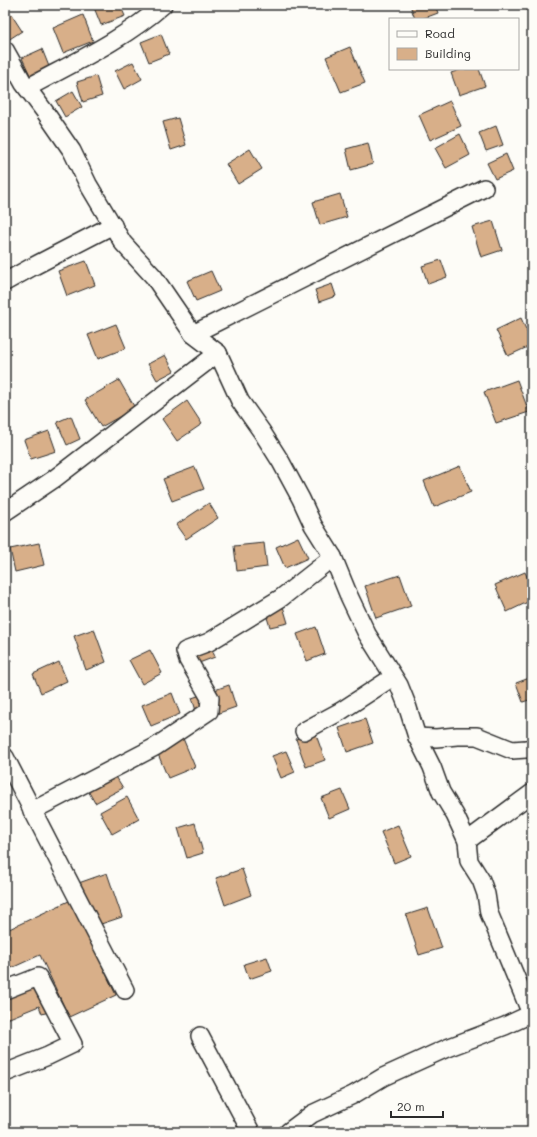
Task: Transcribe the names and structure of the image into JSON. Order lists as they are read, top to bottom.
{
  "legend": ["Road", "Building"],
  "scale_bar": "20 m"
}
